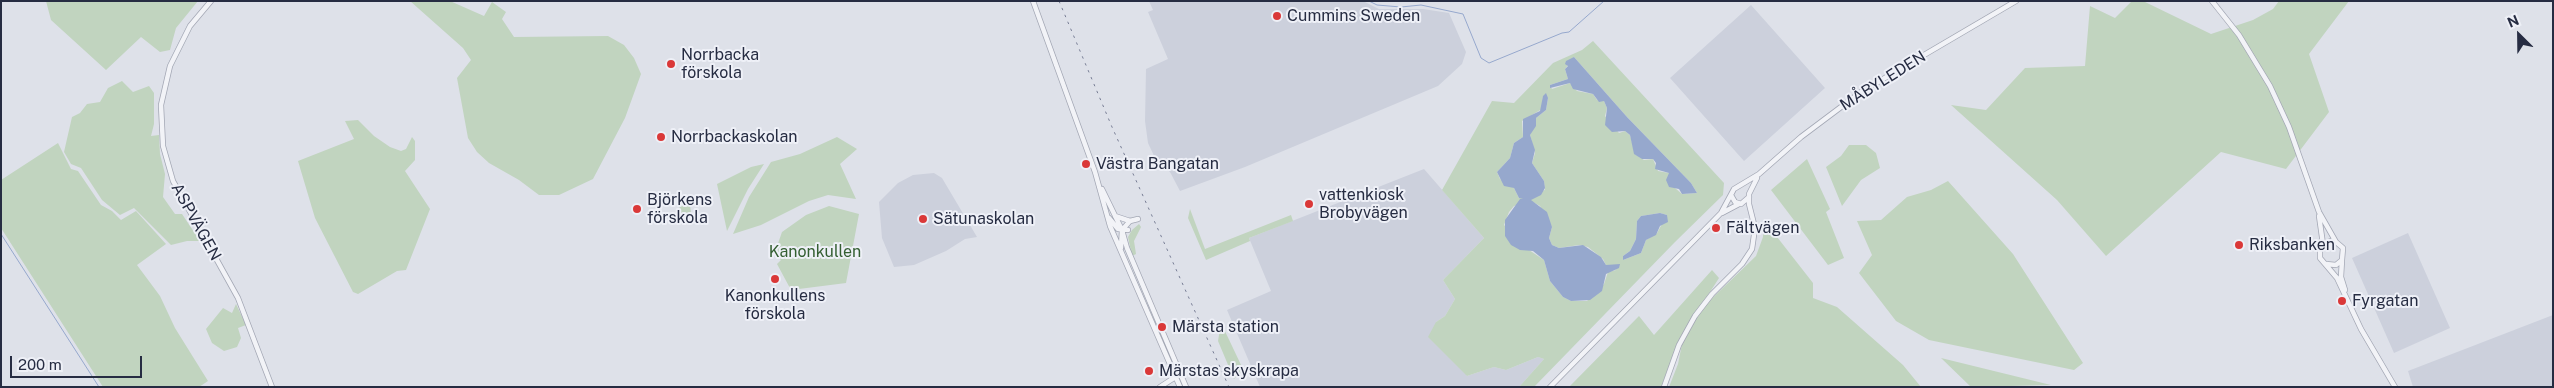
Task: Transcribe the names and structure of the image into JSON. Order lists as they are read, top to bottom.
{
  "streets": {
    "street": ["MÅBYLEDEN", "ASPVÄGEN"]
  },
  "parks": ["Kanonkullen"],
  "places": [
    "Cummins Sweden",
    "Norrbacka förskola",
    "Norrbackaskolan",
    "Västra Bangatan",
    "vattenkiosk Brobyvägen",
    "Björkens förskola",
    "Sätunaskolan",
    "Fältvägen",
    "Riksbanken",
    "Kanonkullens förskola",
    "Fyrgatan",
    "Märsta station",
    "Märstas skyskrapa"
  ],
  "scale_bar": "200 m",
  "north": "top left"
}
